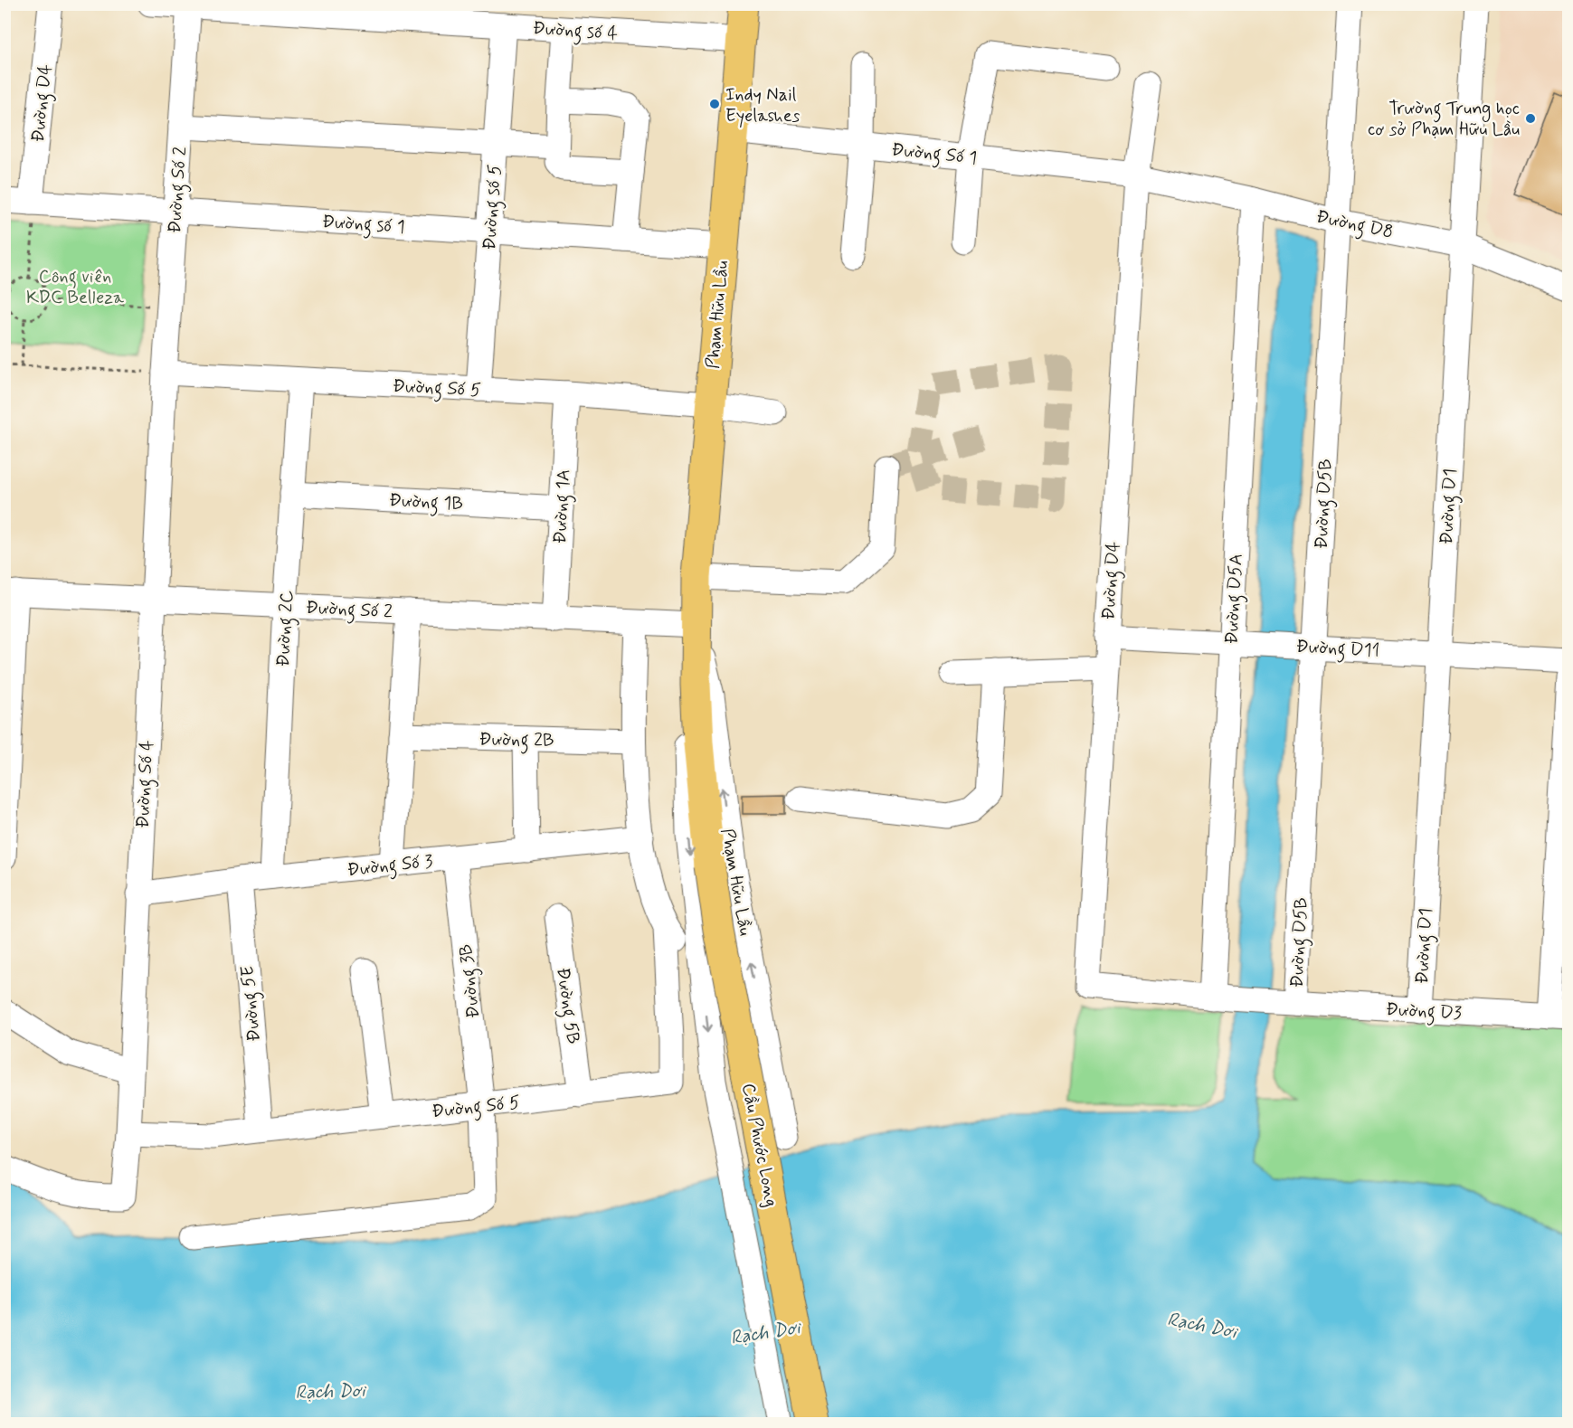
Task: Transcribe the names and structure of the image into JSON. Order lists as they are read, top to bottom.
{
  "streets": {
    "main road": ["Phạm Hữu Lầu", "Cầu Phước Long"],
    "street": [
      "Đường số 4",
      "Đường D4",
      "Đường Số 1",
      "Đường Số 2",
      "Đường số 5",
      "Đường số 1",
      "Đường D8",
      "Đường Số 5",
      "Đường 1B",
      "Đường D5B",
      "Đường 1A",
      "Đường D1",
      "Đường D5A",
      "Đường 2C",
      "Đường D11",
      "Đường 2B",
      "Đường Số 4",
      "Đường Số 3",
      "Đường 3B",
      "Đường 5E",
      "Đường 5B",
      "Đường D3"
    ]
  },
  "crossings": [
    ["Đường số 4", "Đường Số 2"],
    ["Đường số 4", "Đường số 5"],
    ["Đường số 4", "Phạm Hữu Lầu"],
    ["Đường D4", "Đường Số 1"],
    ["Đường D4", "Đường số 1"],
    ["Đường D4", "Đường D8"],
    ["Đường D4", "Đường D5A"],
    ["Đường D4", "Đường D11"],
    ["Đường D4", "Đường D3"],
    ["Đường Số 1", "Đường D8"],
    ["Đường Số 1", "Phạm Hữu Lầu"],
    ["Đường Số 2", "Đường số 1"],
    ["Đường Số 2", "Phạm Hữu Lầu"],
    ["Đường Số 2", "Đường Số 5"],
    ["Đường Số 2", "Đường 1A"],
    ["Đường Số 2", "Đường 2C"],
    ["Đường Số 2", "Đường Số 4"],
    ["Đường số 5", "Đường số 1"],
    ["Đường số 5", "Đường Số 5"],
    ["Đường số 1", "Phạm Hữu Lầu"],
    ["Đường D8", "Đường D5B"],
    ["Đường D8", "Đường D1"],
    ["Đường D8", "Đường D5A"],
    ["Phạm Hữu Lầu", "Đường Số 5"],
    ["Phạm Hữu Lầu", "Cầu Phước Long"],
    ["Đường Số 5", "Đường 1A"],
    ["Đường Số 5", "Đường 2C"],
    ["Đường Số 5", "Đường Số 4"],
    ["Đường Số 5", "Đường 3B"],
    ["Đường Số 5", "Đường 5E"],
    ["Đường Số 5", "Đường 5B"],
    ["Đường 1B", "Đường 1A"],
    ["Đường 1B", "Đường 2C"],
    ["Đường D5B", "Đường D11"],
    ["Đường D5B", "Đường D3"],
    ["Đường D1", "Đường D11"],
    ["Đường D1", "Đường D3"],
    ["Đường D5A", "Đường D11"],
    ["Đường D5A", "Đường D3"],
    ["Đường 2C", "Đường Số 3"],
    ["Đường Số 4", "Đường Số 3"],
    ["Đường Số 3", "Đường 3B"],
    ["Đường Số 3", "Đường 5E"]
  ],
  "water": ["Rạch Dơi"],
  "parks": ["Công viên KDC Belleza"],
  "places": ["Indy Nail Eyelashes", "Trường Trung học cơ sở Phạm Hữu Lầu"]
}
